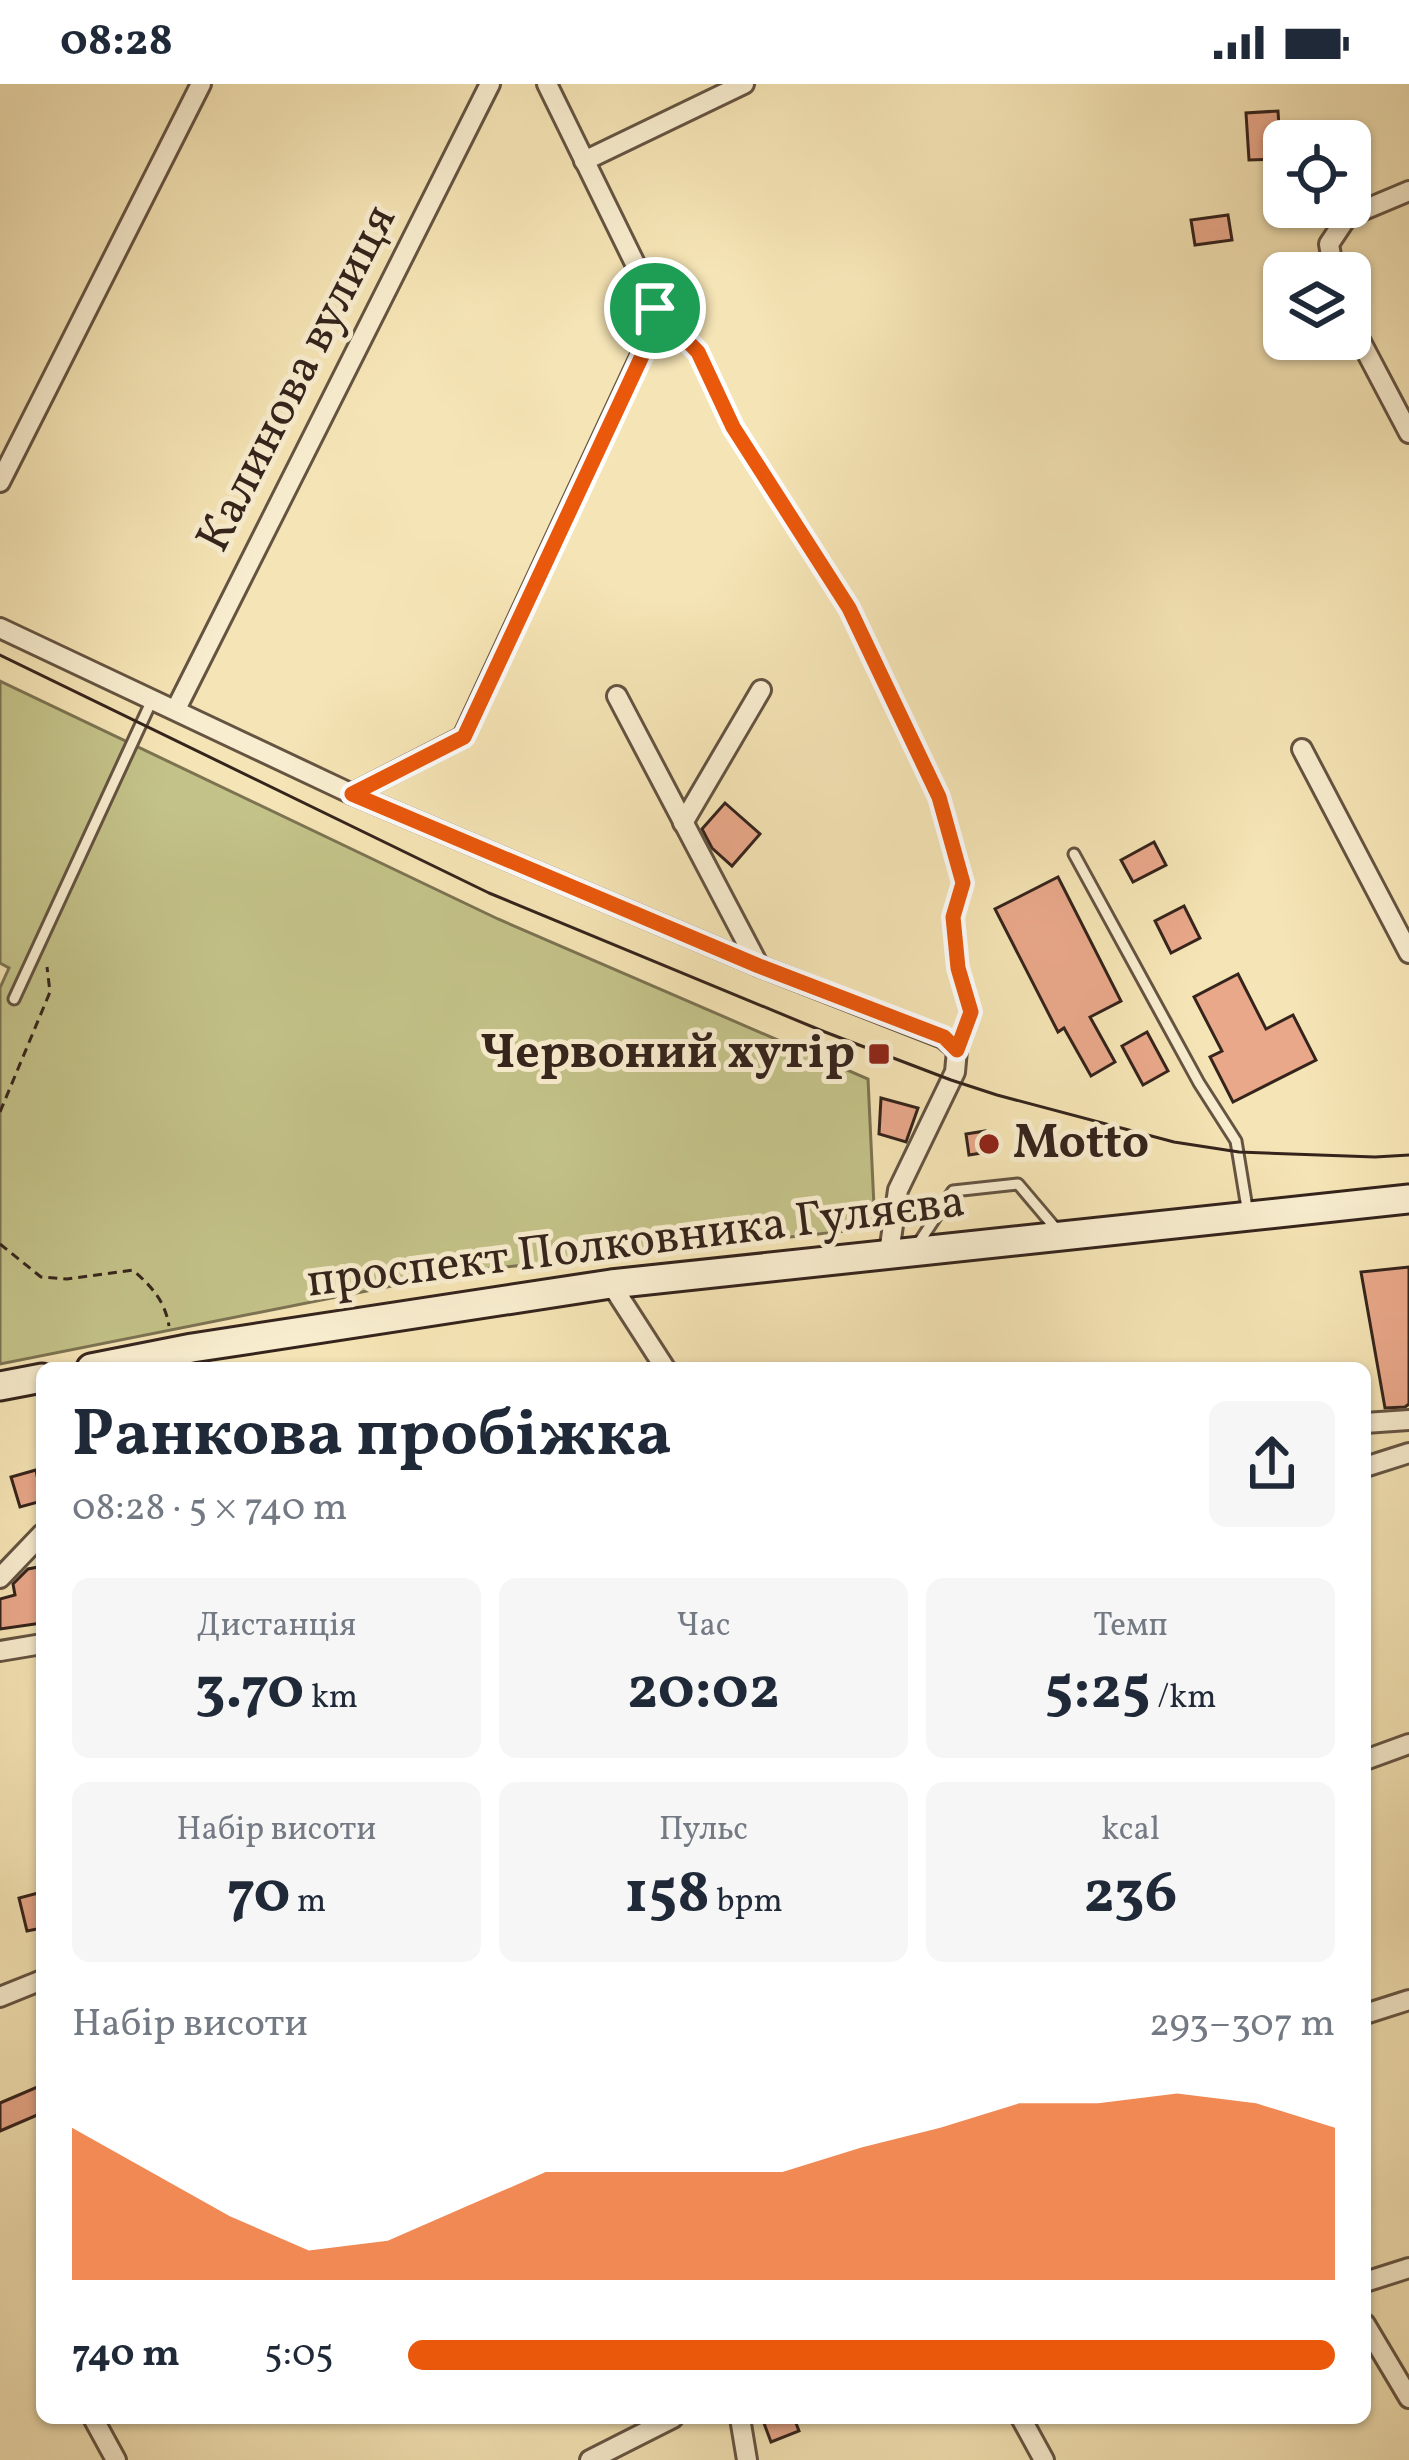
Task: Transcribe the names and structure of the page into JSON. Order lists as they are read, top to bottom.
{
  "streets": {
    "main road": ["проспект Полковника Гуляєва"],
    "street": ["Калинова вулиця"]
  },
  "places": {
    "transit": ["Червоний хутір"],
    "other": ["Motto"]
  },
  "page": {
    "status": "08:28",
    "heading": ["Ранкова пробіжка", "08:28 · 5 × 740 m"],
    "stats": [
      ["Дистанція", "3.70 km"],
      ["Час", "20:02"],
      ["Темп", "5:25 /km"],
      ["Набір висоти", "70 m"],
      ["Пульс", "158 bpm"],
      ["kcal", "236"]
    ],
    "chart": ["Набір висоти", "293–307 m"],
    "list": [
      {
        "name": "740 m",
        "note": "5:05"
      }
    ]
  }
}
